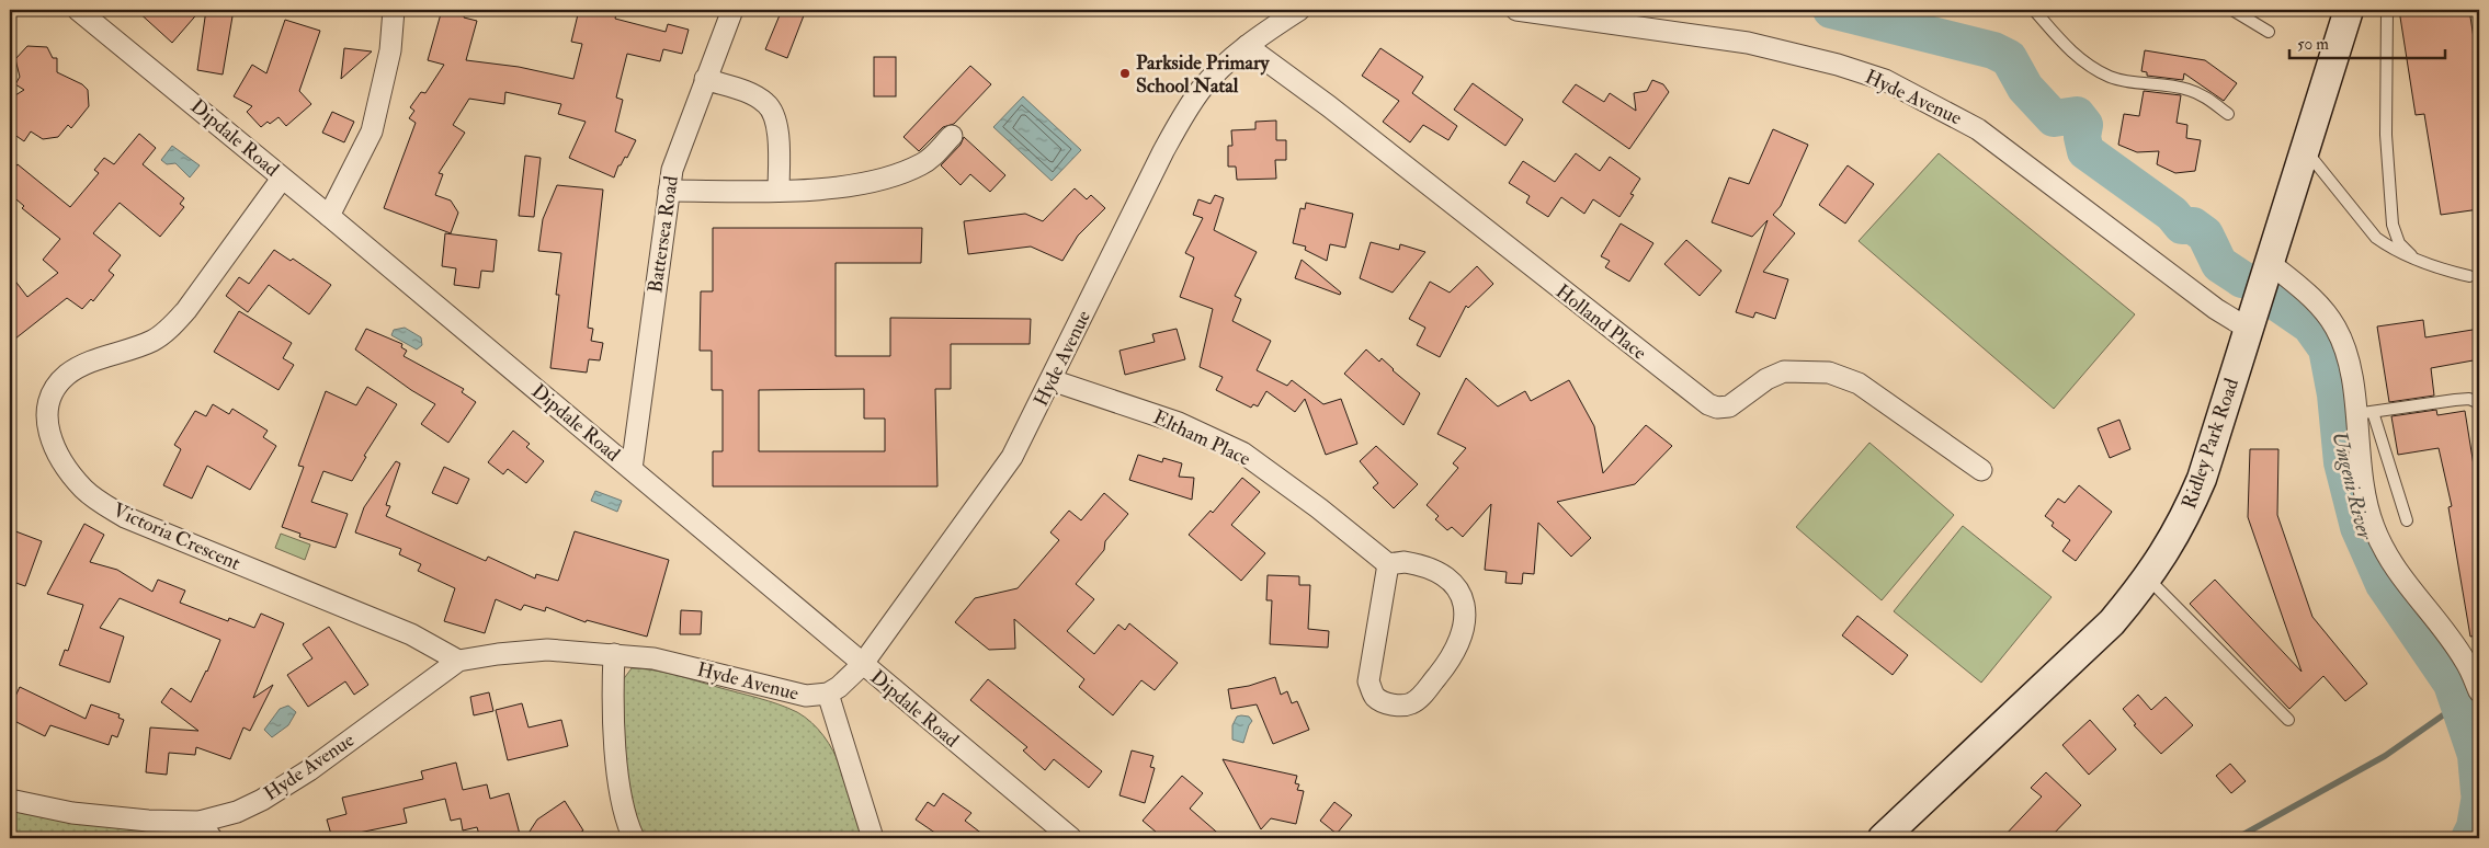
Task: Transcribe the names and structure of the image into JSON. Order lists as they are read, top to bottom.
{
  "streets": {
    "street": [
      "Hyde Avenue",
      "Dipdale Road",
      "Battersea Road",
      "Holland Place",
      "Eltham Place",
      "Ridley Park Road",
      "Victoria Crescent"
    ]
  },
  "crossings": [
    ["Hyde Avenue", "Dipdale Road"],
    ["Hyde Avenue", "Holland Place"],
    ["Hyde Avenue", "Eltham Place"],
    ["Hyde Avenue", "Ridley Park Road"],
    ["Hyde Avenue", "Victoria Crescent"],
    ["Dipdale Road", "Battersea Road"],
    ["Dipdale Road", "Victoria Crescent"]
  ],
  "water": ["Umgeni River"],
  "places": ["Parkside Primary School Natal"],
  "scale_bar": "50 m"
}
